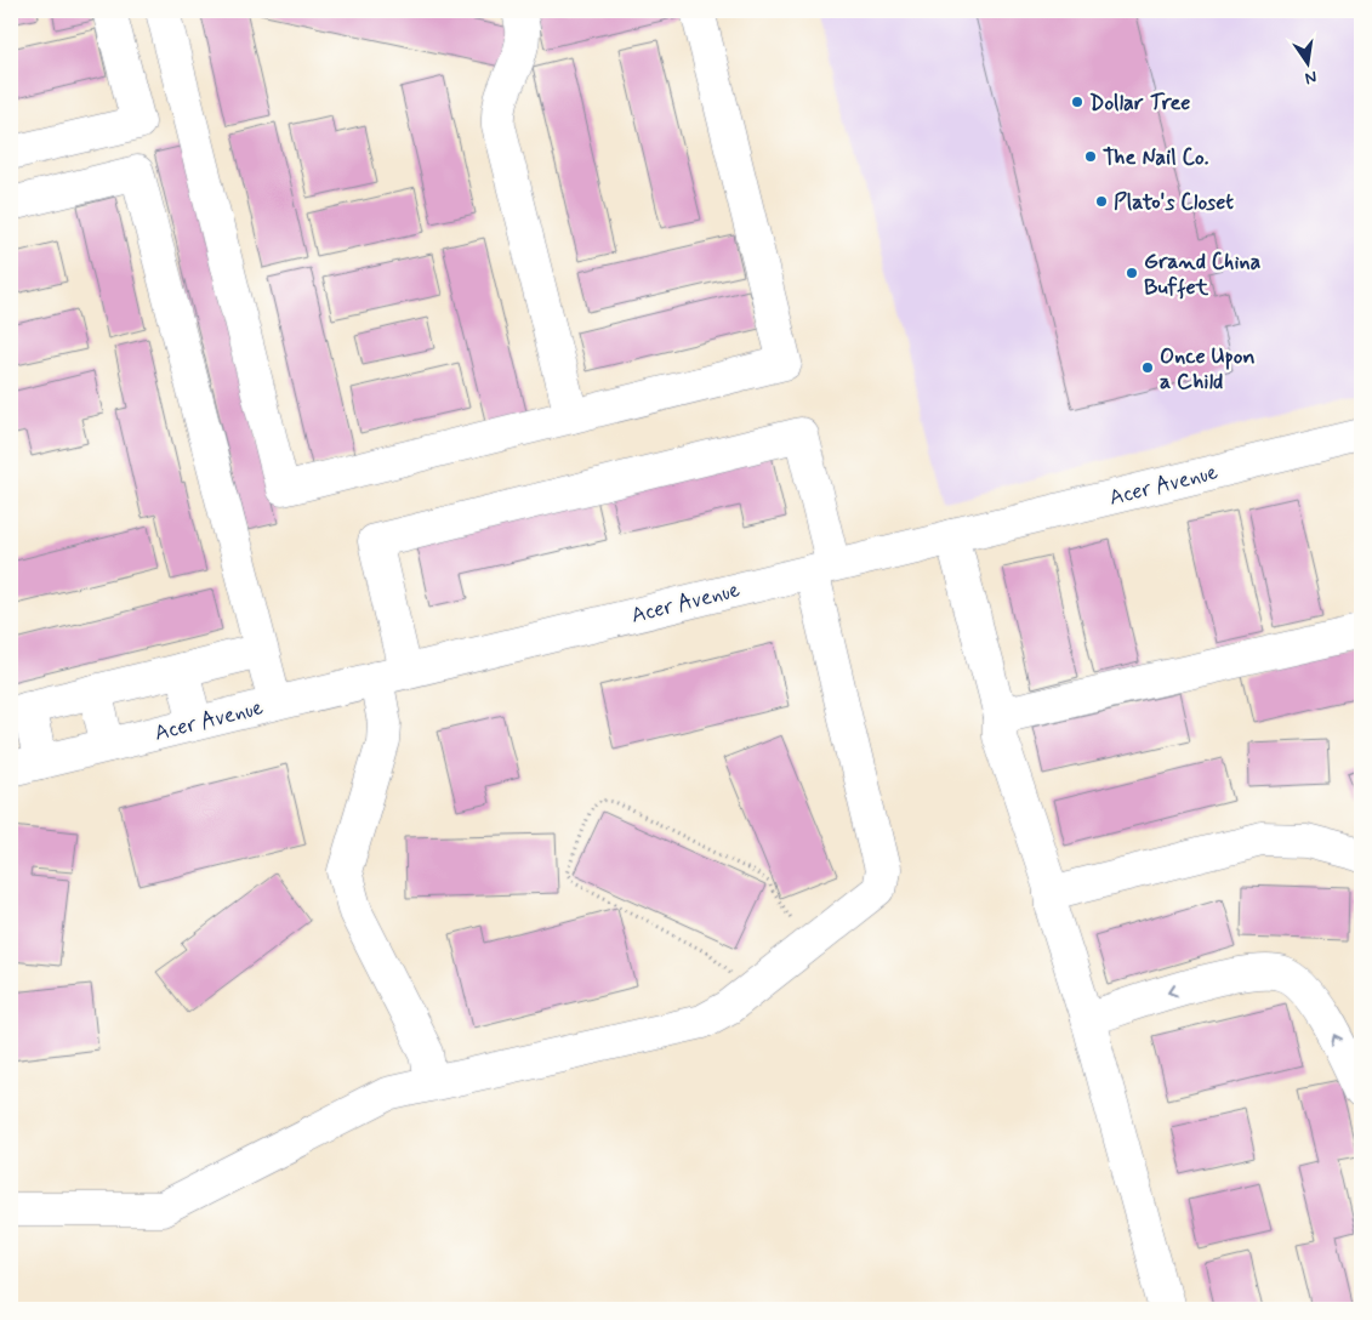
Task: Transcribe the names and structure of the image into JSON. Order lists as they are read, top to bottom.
{
  "streets": {
    "street": ["Acer Avenue"]
  },
  "places": [
    "Dollar Tree",
    "The Nail Co.",
    "Plato's Closet",
    "Grand China Buffet",
    "Once Upon a Child"
  ],
  "north": "bottom"
}
